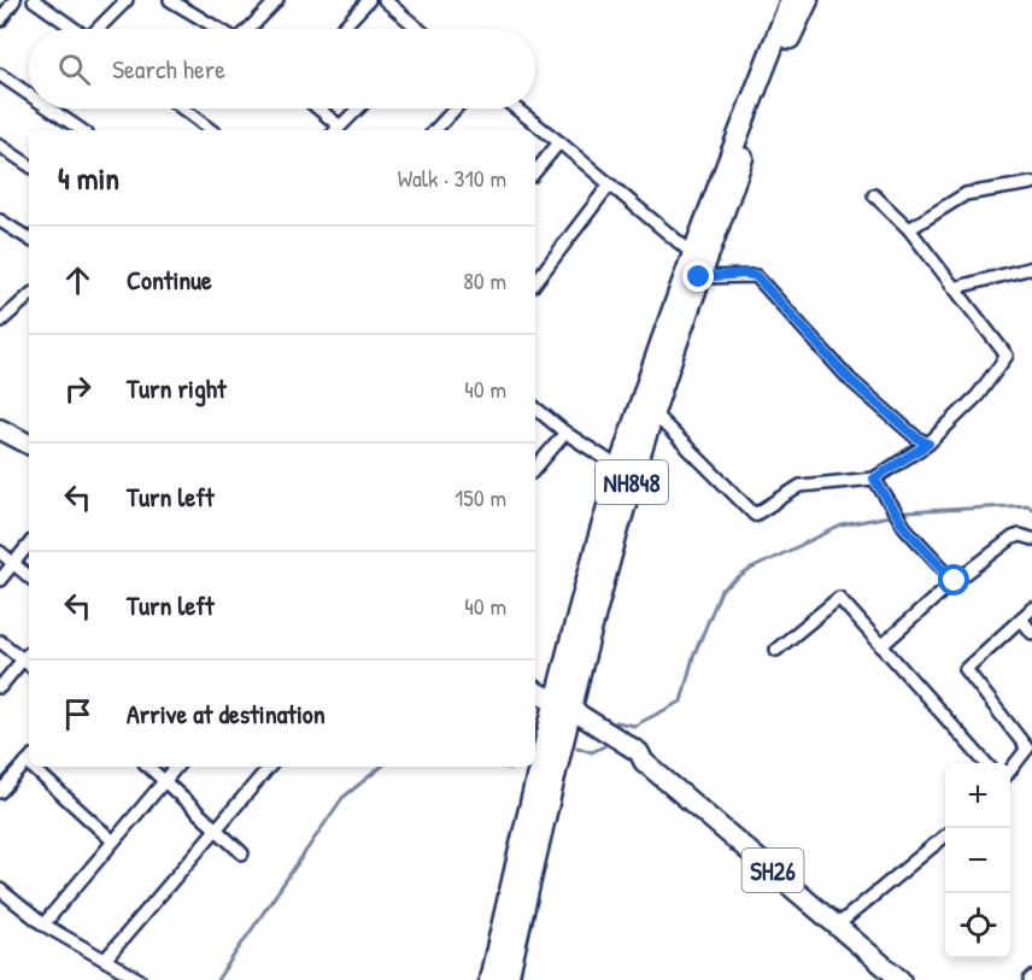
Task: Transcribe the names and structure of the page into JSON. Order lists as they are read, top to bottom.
{
  "streets": {
    "highway": ["NH848"],
    "main road": ["SH26"]
  },
  "crossings": [
    ["NH848", "SH26"]
  ],
  "page": {
    "search": "Search here",
    "heading": ["4 min", "Walk · 310 m"],
    "list": [
      ["Continue", "80 m"],
      ["Turn right", "40 m"],
      ["Turn left", "150 m"],
      ["Turn left", "40 m"],
      "Arrive at destination"
    ],
    "map_buttons": ["+", "−"]
  }
}
